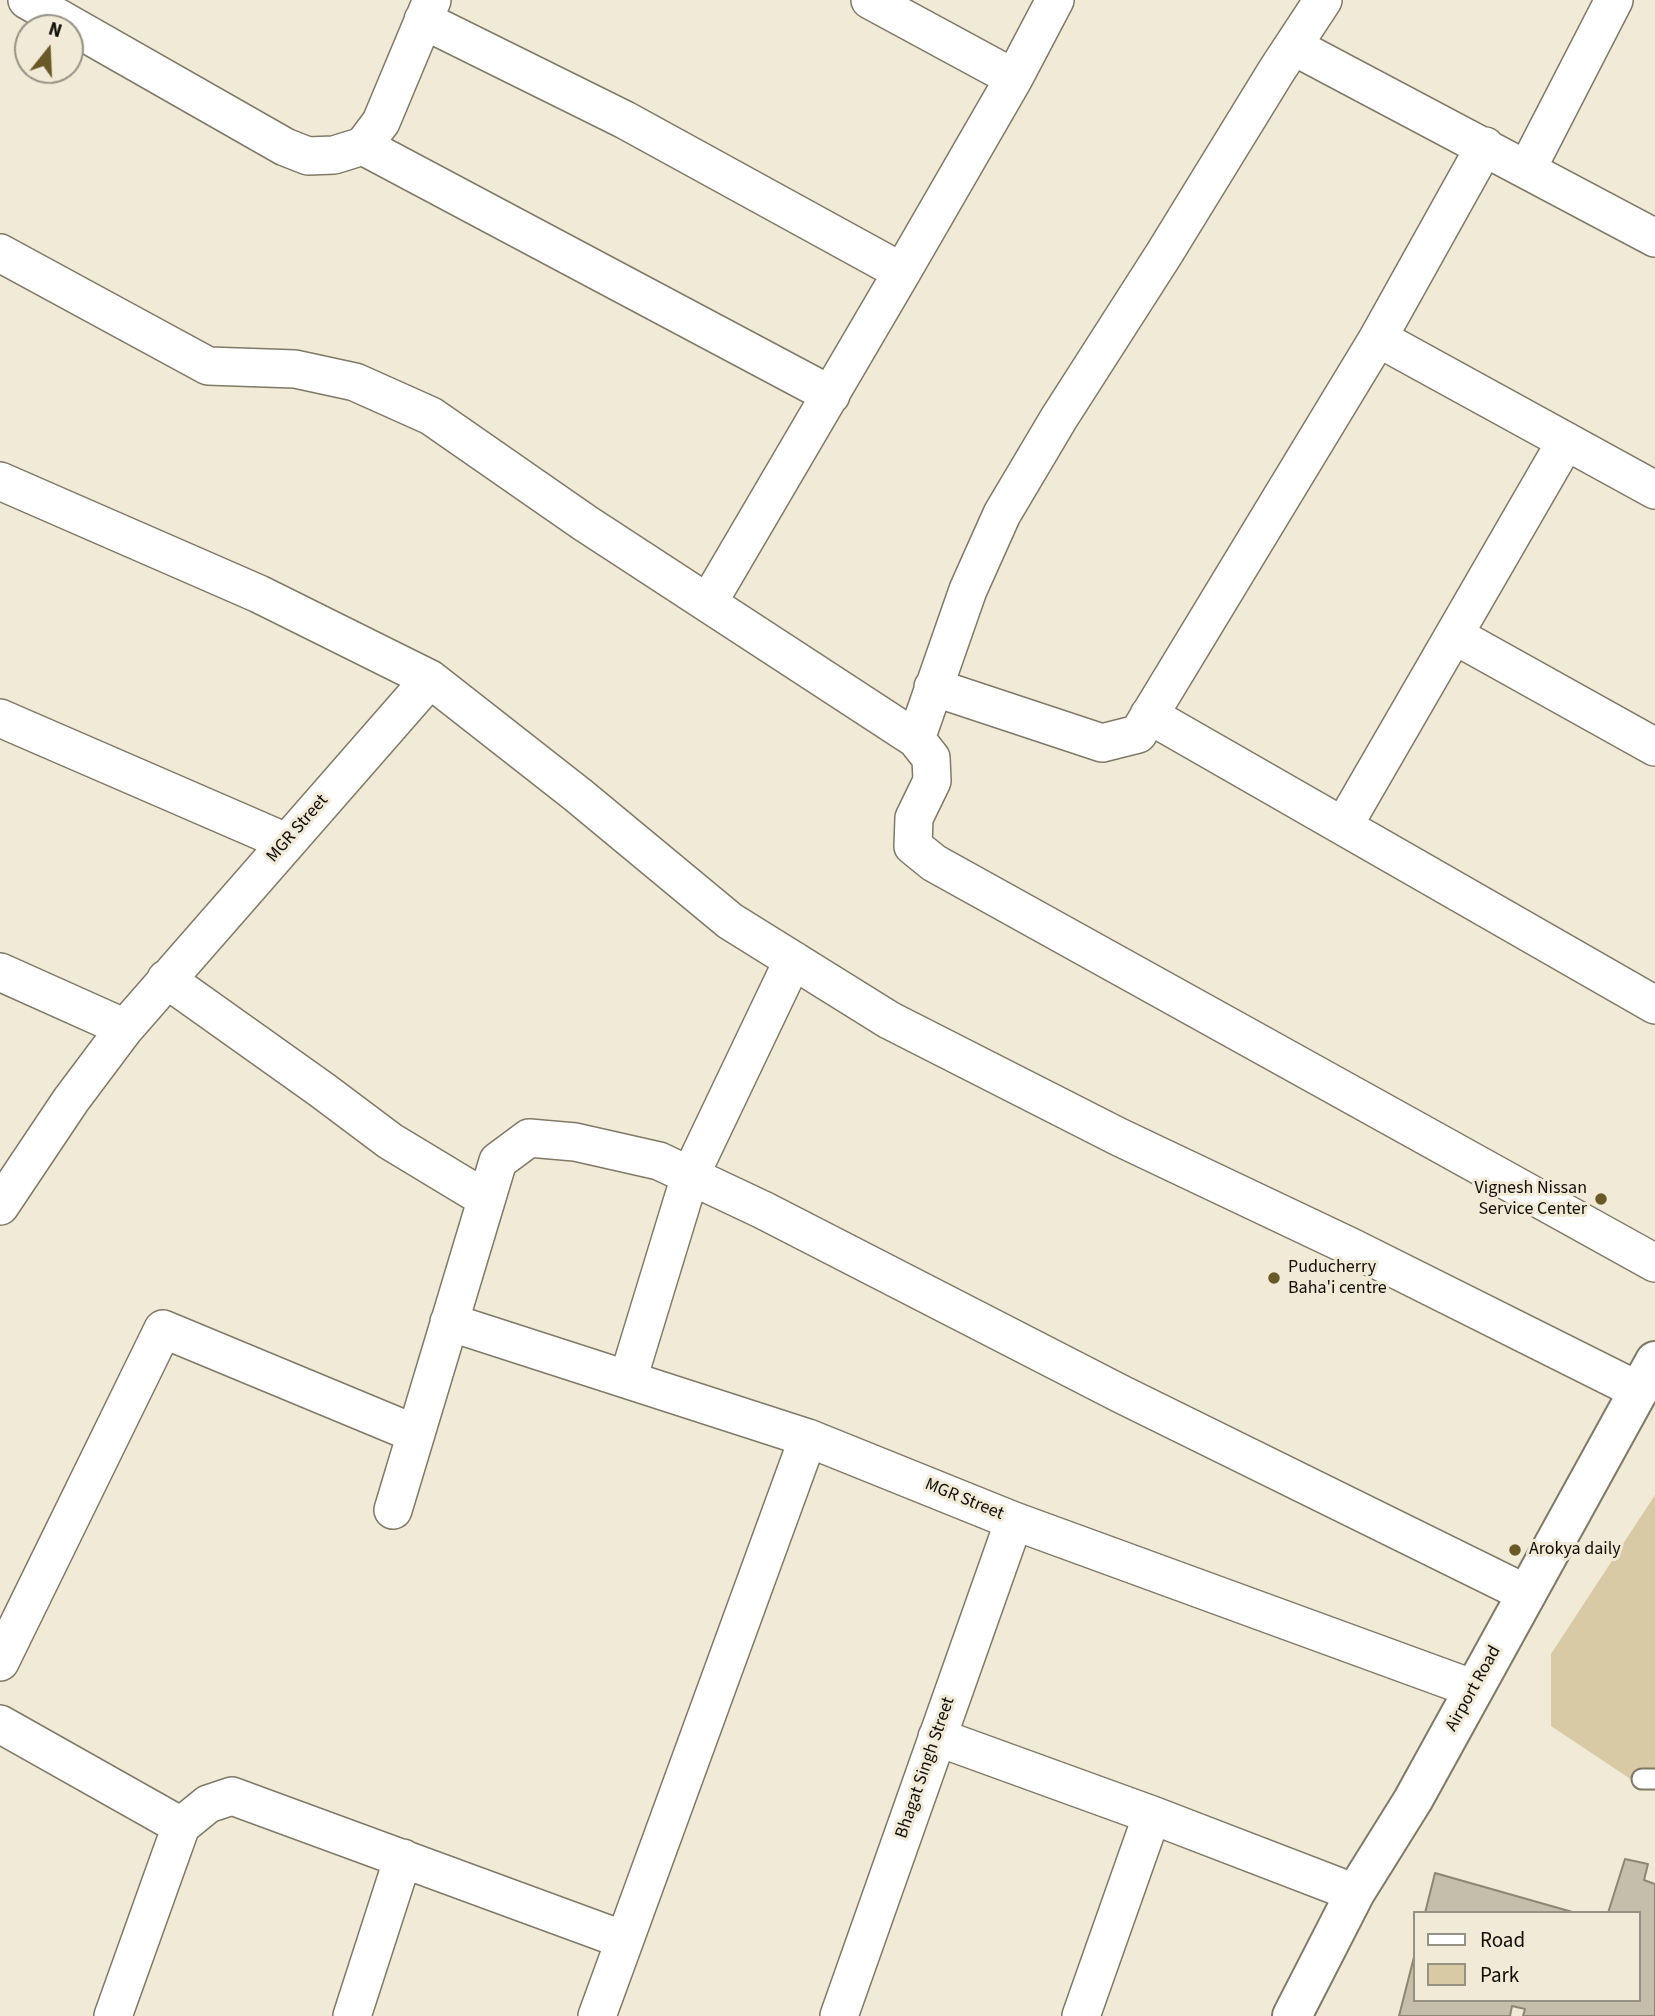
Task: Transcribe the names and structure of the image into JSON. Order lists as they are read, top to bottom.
{
  "streets": {
    "street": ["MGR Street", "Airport Road", "Bhagat Singh Street"]
  },
  "crossings": [
    ["MGR Street", "Airport Road"],
    ["MGR Street", "Bhagat Singh Street"]
  ],
  "places": ["Vignesh Nissan Service Center", "Puducherry Baha'i centre", "Arokya daily"],
  "legend": ["Road", "Park"],
  "north": "top"
}
